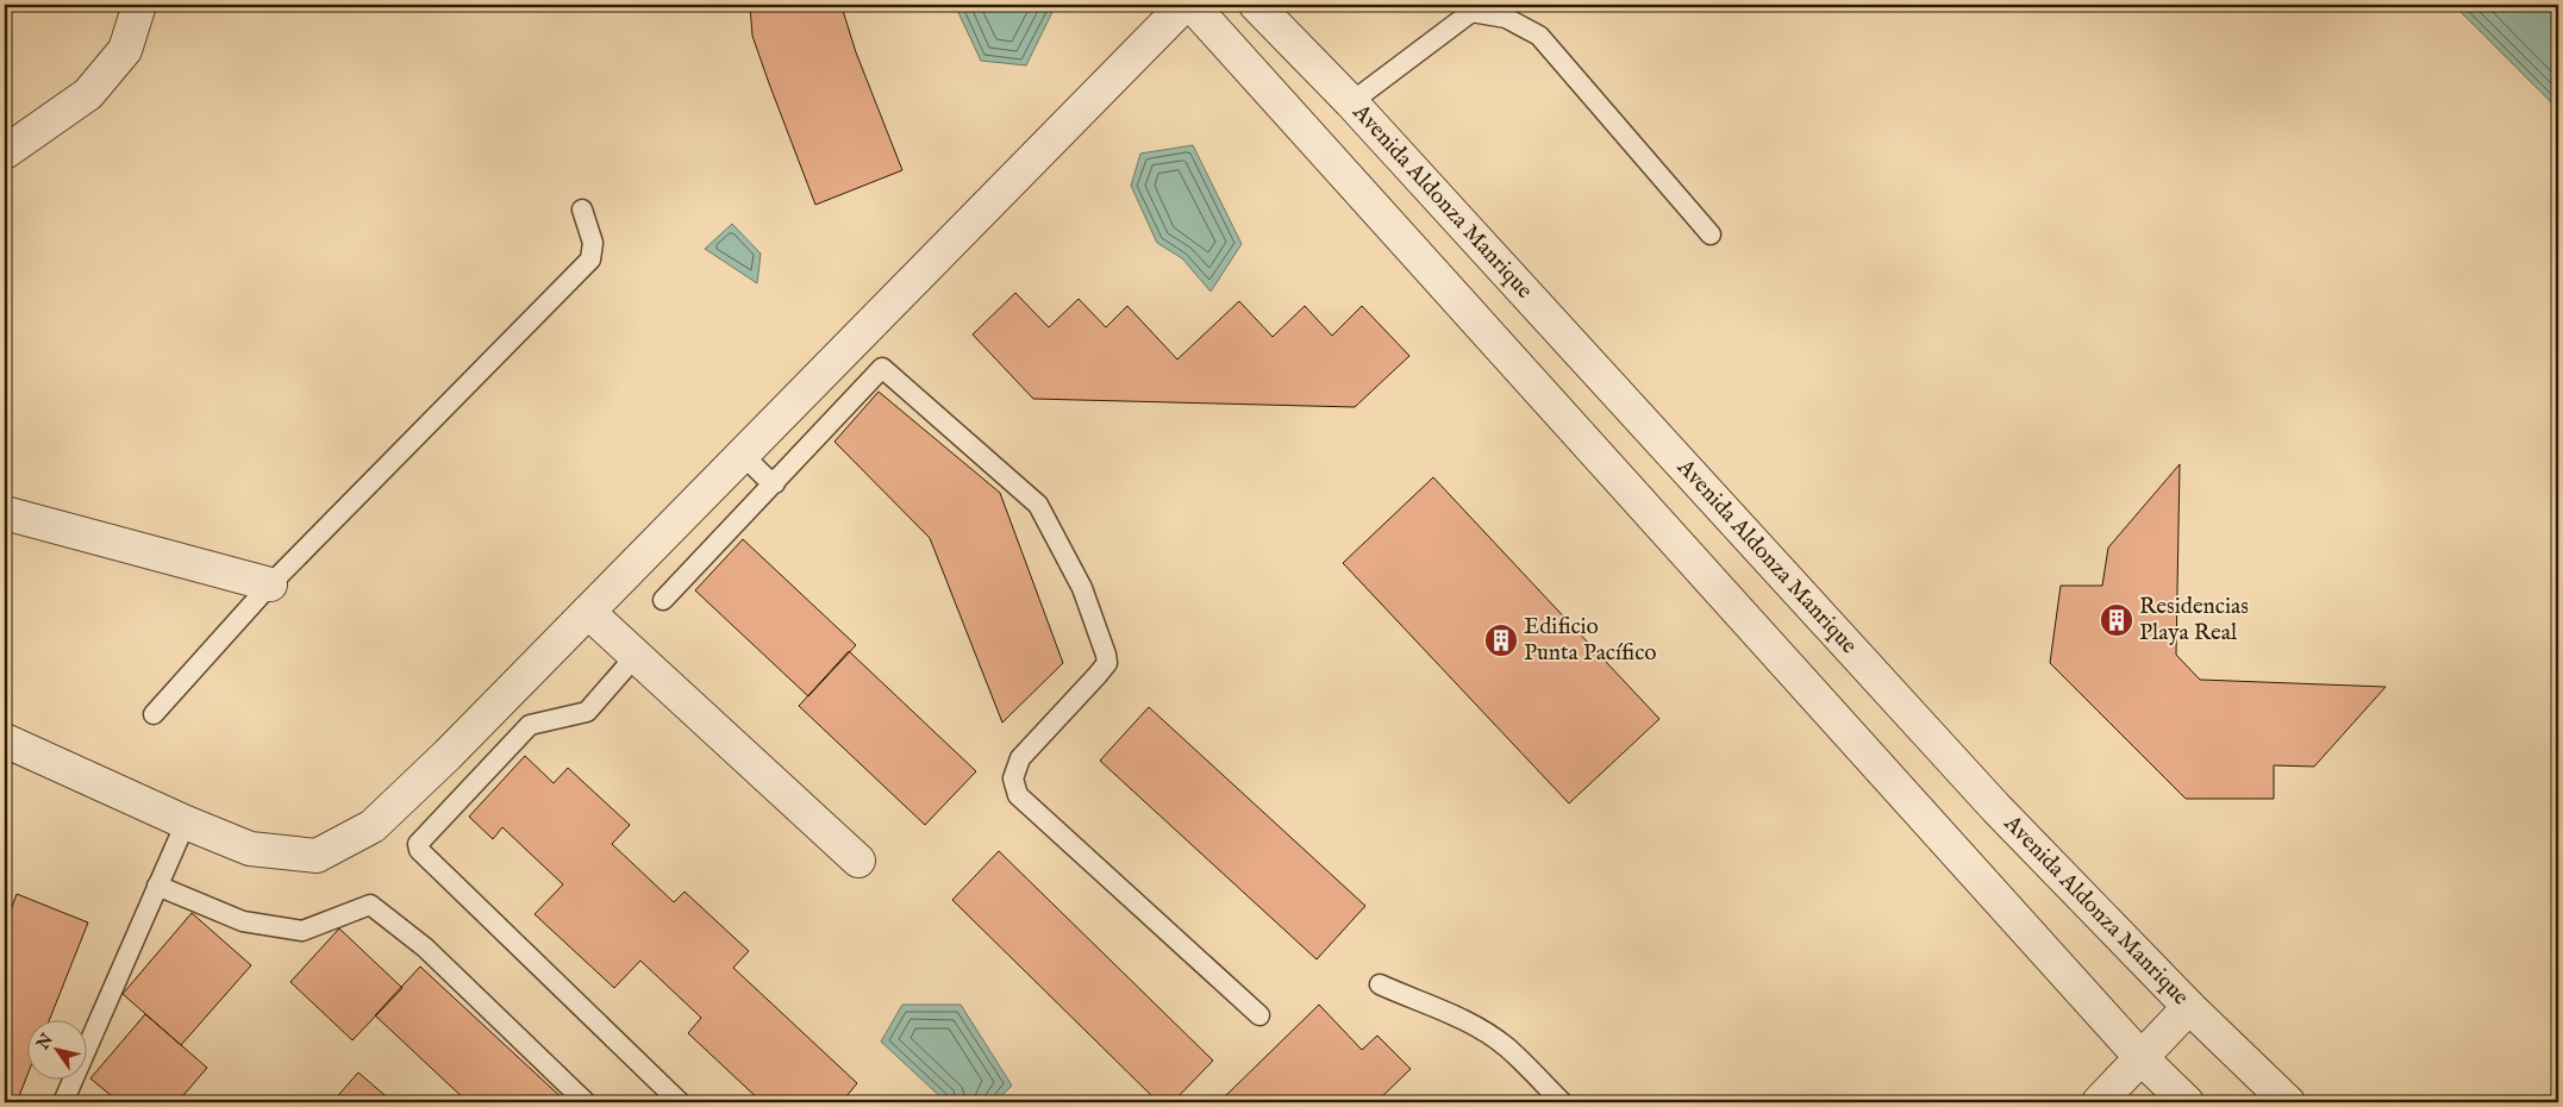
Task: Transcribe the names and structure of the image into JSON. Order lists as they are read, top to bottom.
{
  "streets": {
    "street": ["Avenida Aldonza Manrique"]
  },
  "places": {
    "building": ["Residencias Playa Real", "Edificio Punta Pacífico"]
  },
  "north": "top left"
}
